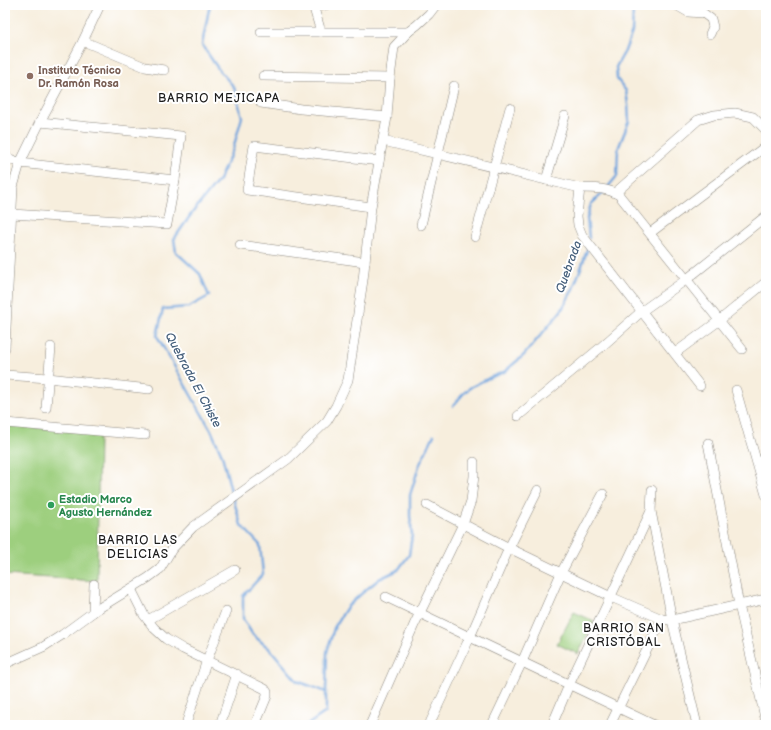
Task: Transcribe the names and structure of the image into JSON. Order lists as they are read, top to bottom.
{
  "districts": ["BARRIO MEJICAPA", "BARRIO LAS DELICIAS", "BARRIO SAN CRISTÓBAL"],
  "water": ["Quebrada", "Quebrada El Chiste"],
  "places": ["Instituto Técnico Dr. Ramón Rosa", "Estadio Marco Agusto Hernández"]
}
